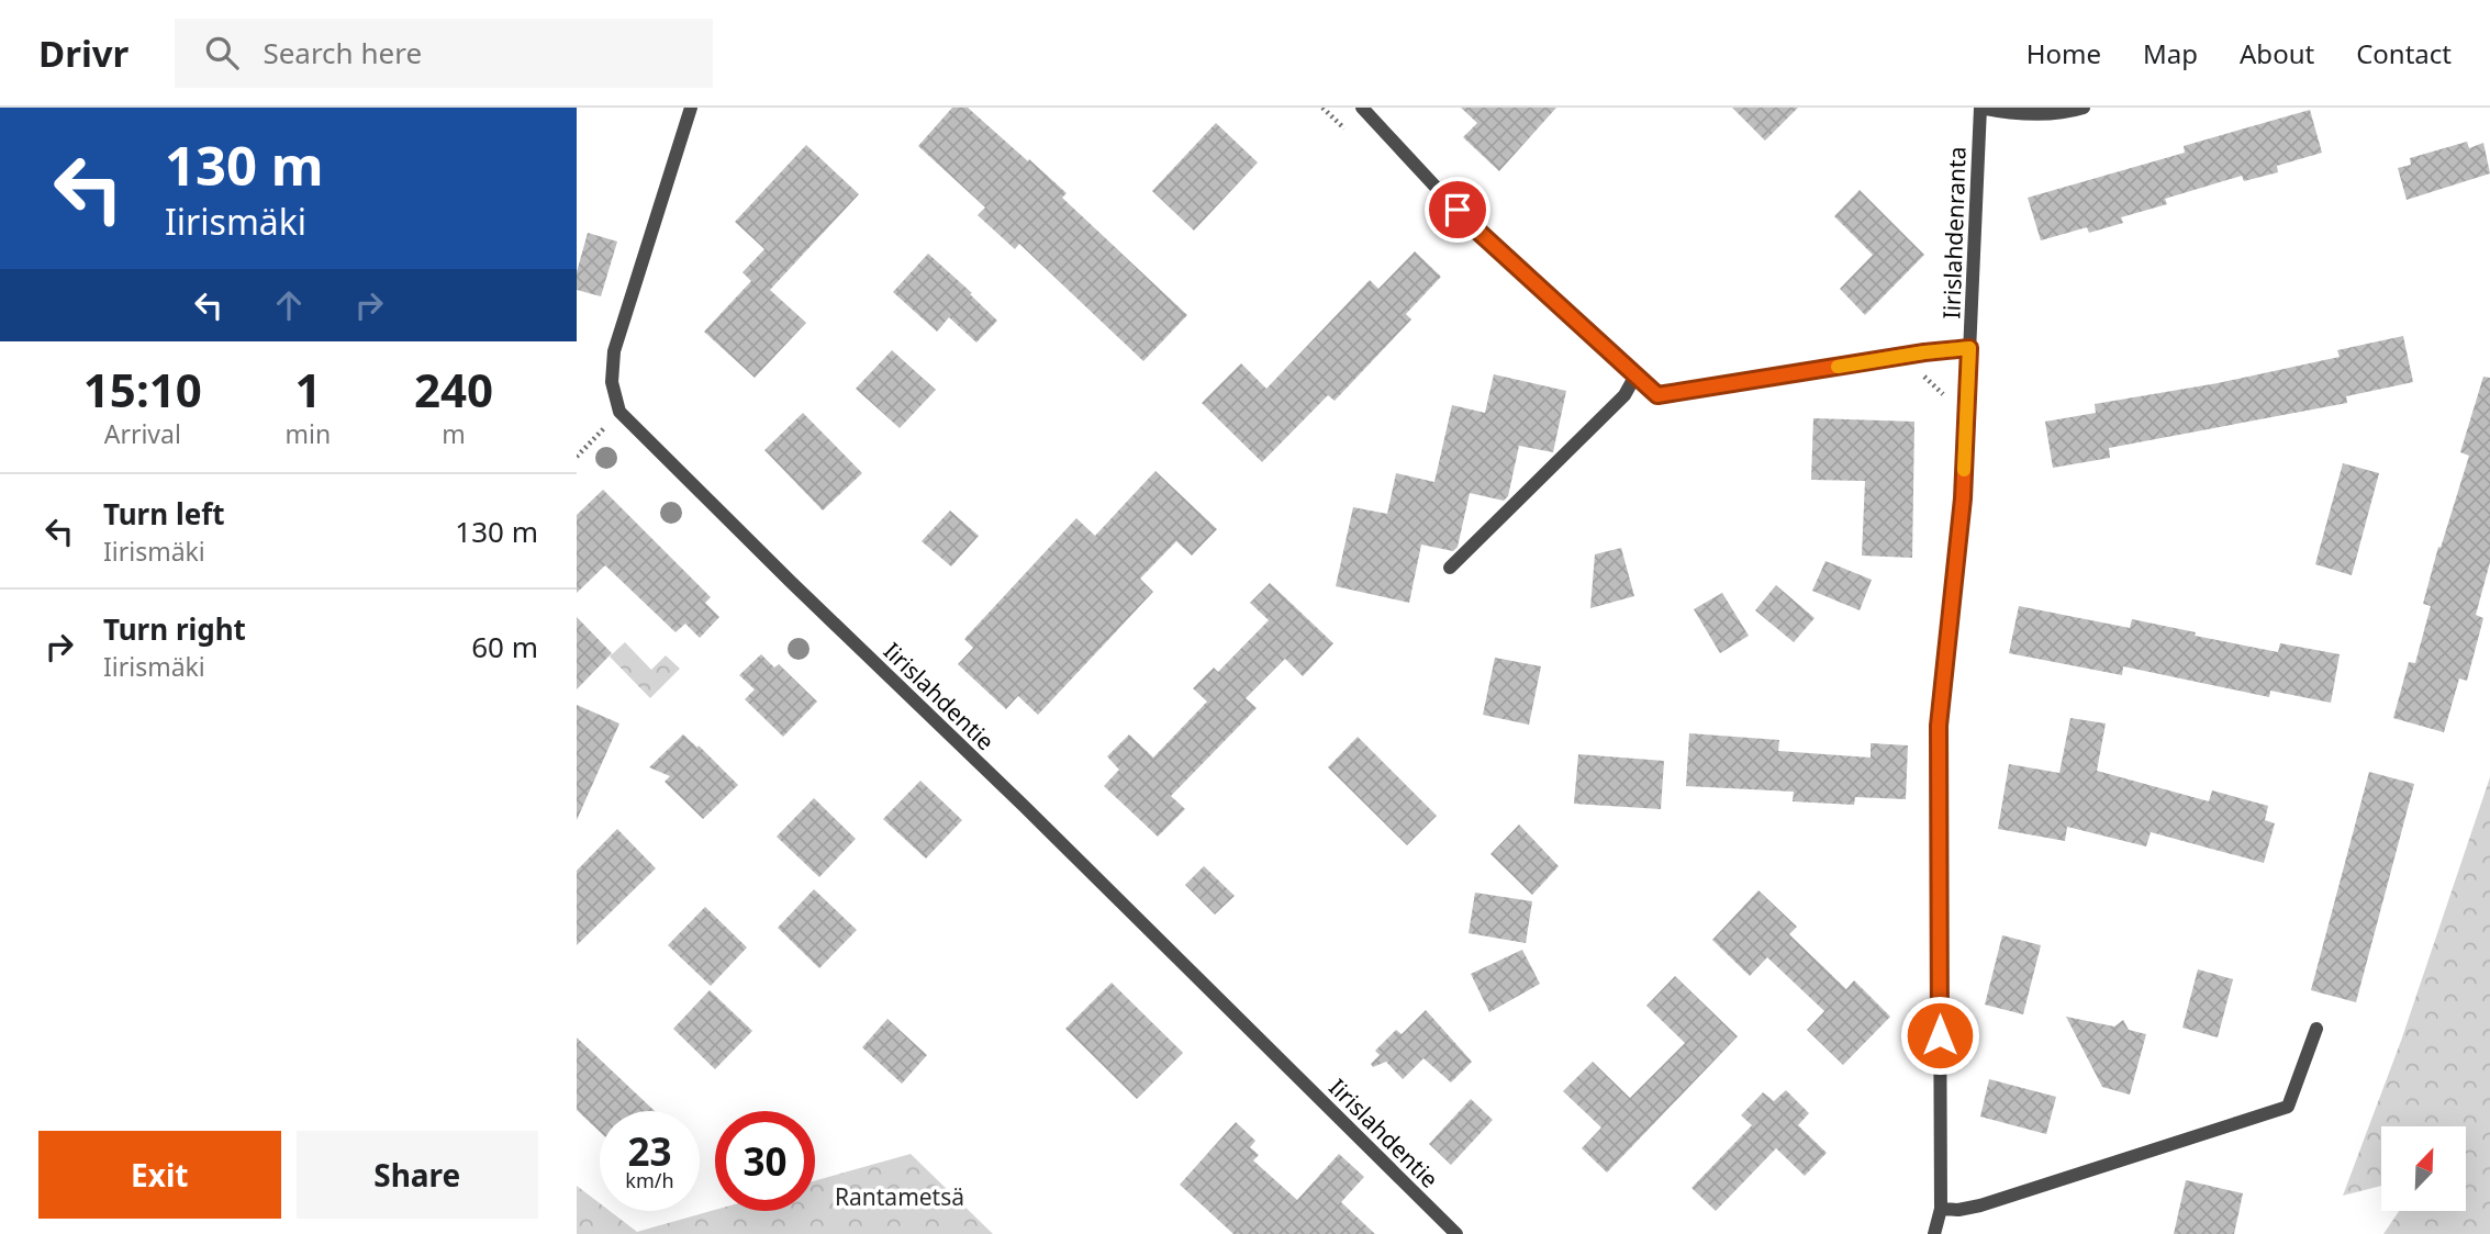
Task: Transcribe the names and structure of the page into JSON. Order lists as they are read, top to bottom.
{
  "streets": {
    "street": ["Iirislahdenranta", "Iirislahdentie"]
  },
  "parks": ["Rantametsä"],
  "north": "top right",
  "page": {
    "header": "Drivr",
    "search": "Search here",
    "nav": [
      "Home",
      "Map",
      "About",
      "Contact"
    ],
    "turn": ["130 m", "Iirismäki"],
    "eta": [
      "15:10",
      "Arrival",
      "1",
      "min",
      "240",
      "m"
    ],
    "list": [
      {
        "name": "Turn left",
        "note": "Iirismäki",
        "value": "130 m"
      },
      {
        "name": "Turn right",
        "note": "Iirismäki",
        "value": "60 m"
      }
    ],
    "speed": "23 km/h",
    "limit": "30",
    "buttons": ["Exit", "Share"]
  }
}
